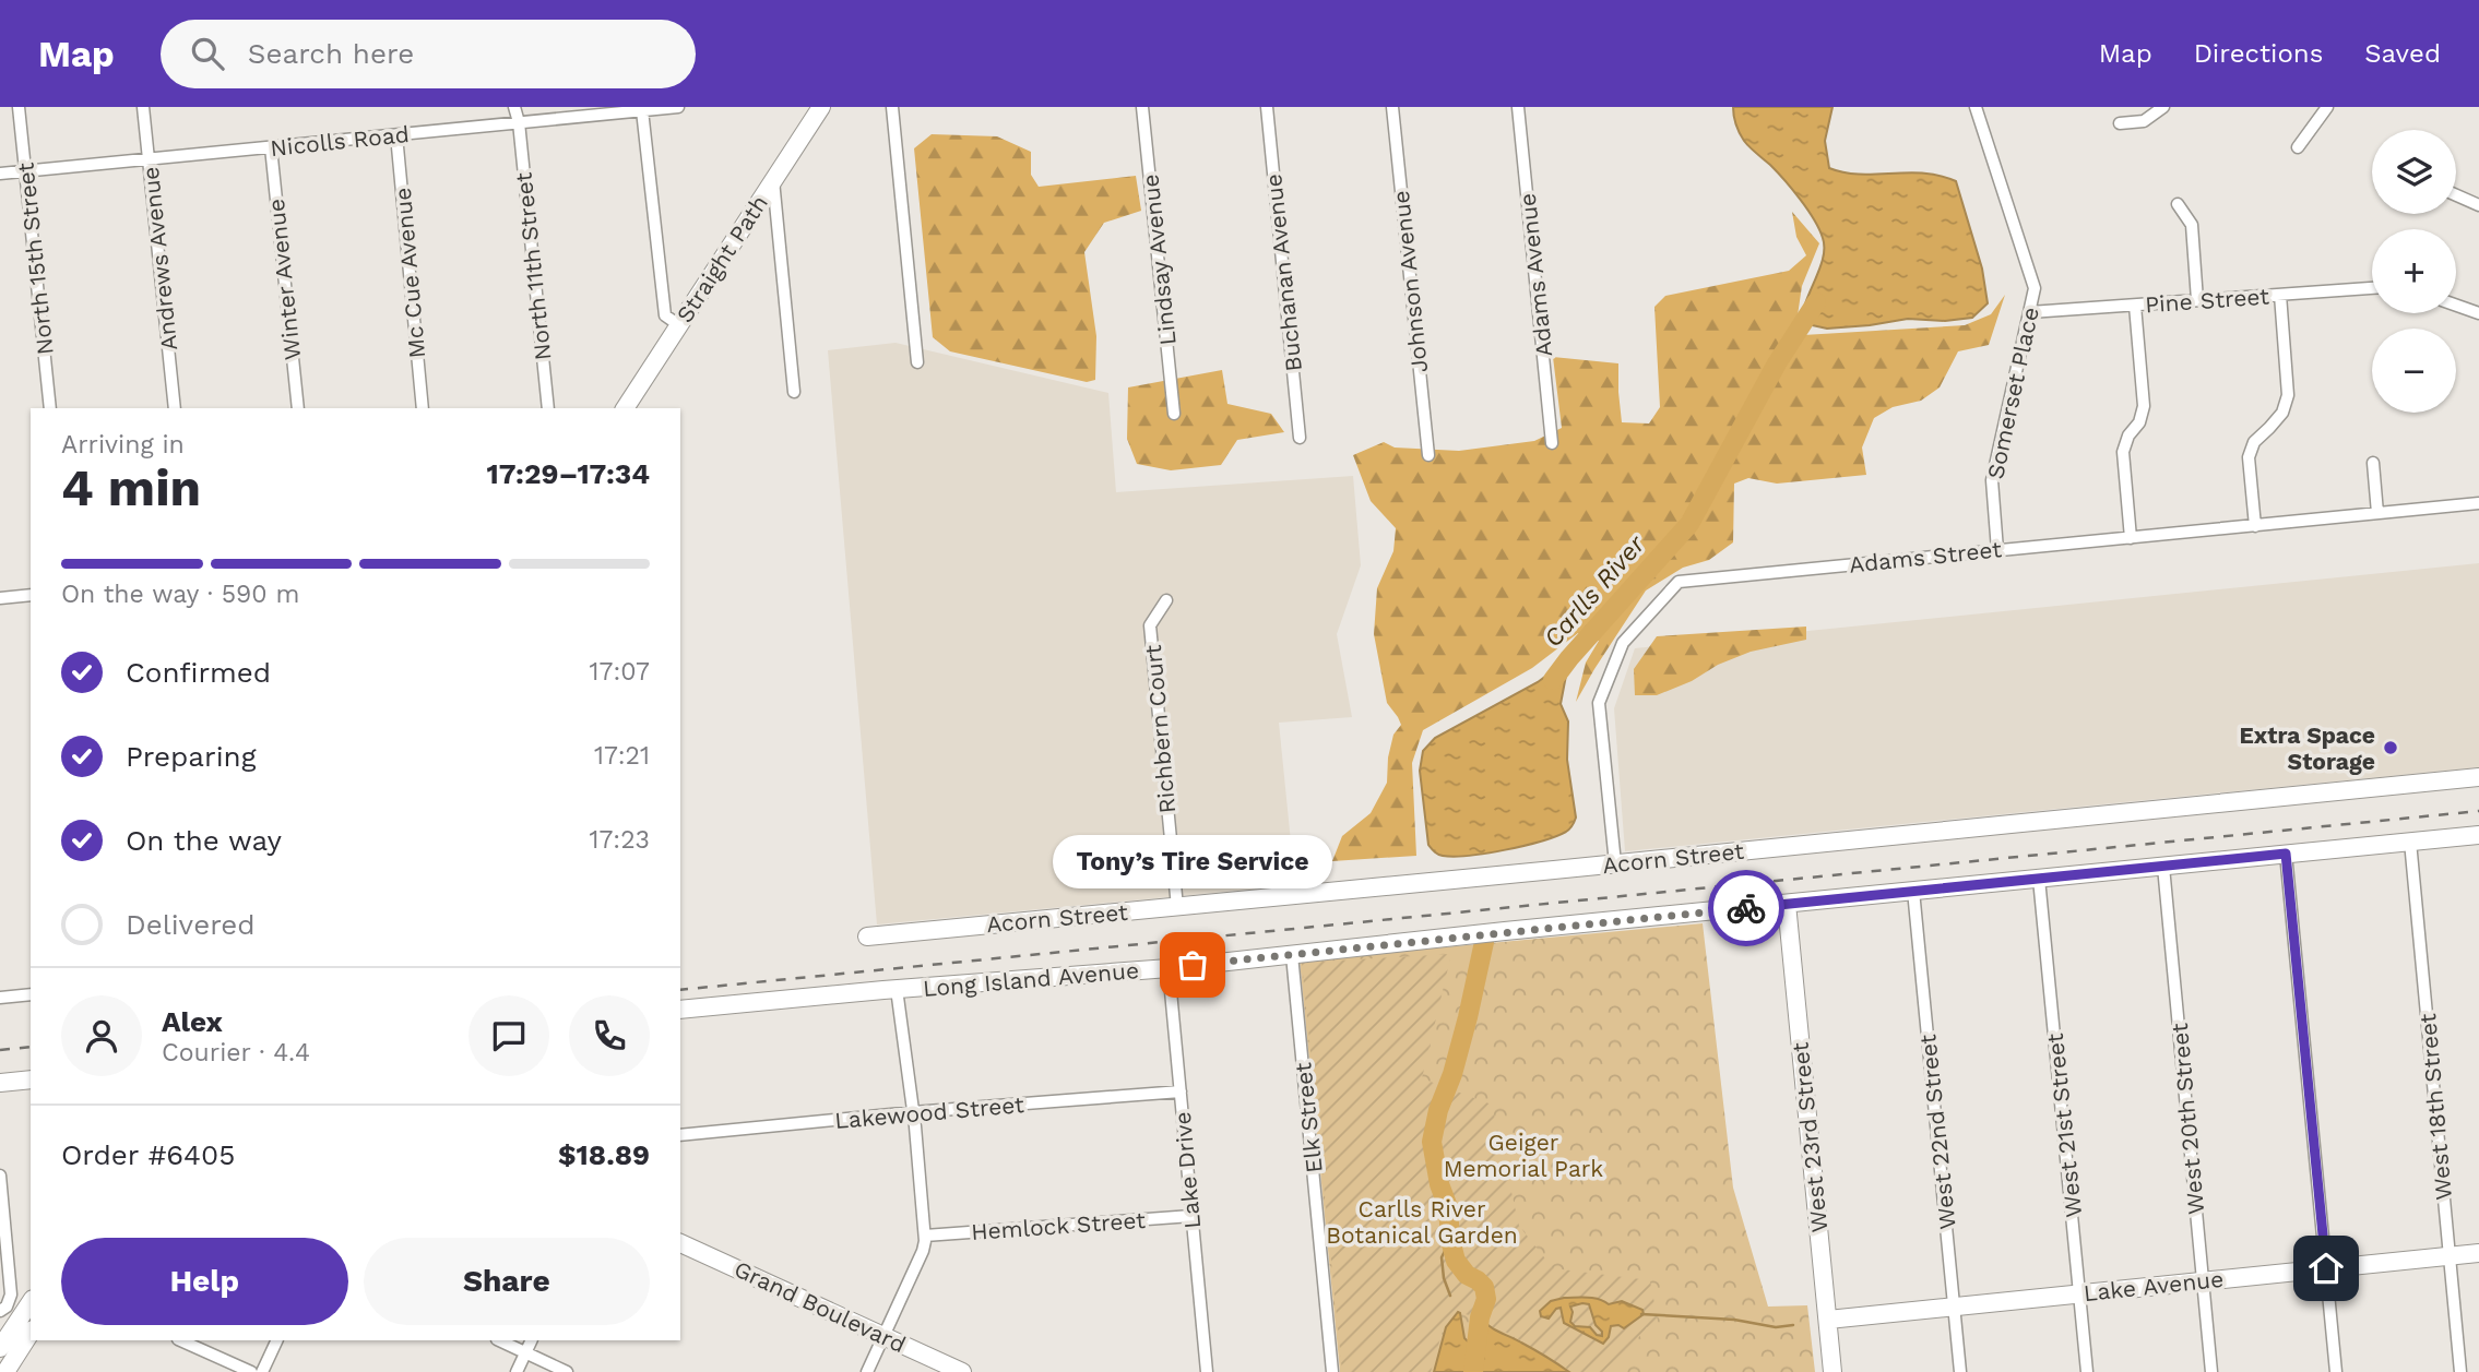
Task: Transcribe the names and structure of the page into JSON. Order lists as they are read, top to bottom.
{
  "streets": {
    "street": [
      "Nicolls Road",
      "North 15th Street",
      "Andrews Avenue",
      "Straight Path",
      "Lindsay Avenue",
      "North 11th Street",
      "Mc Cue Avenue",
      "Buchanan Avenue",
      "Adams Avenue",
      "Winter Avenue",
      "Johnson Avenue",
      "Pine Street",
      "Somerset Place",
      "Adams Street",
      "Richbern Court",
      "Acorn Street",
      "Long Island Avenue",
      "West 18th Street",
      "Lakewood Street",
      "Elk Street",
      "West 20th Street",
      "West 21st Street",
      "West 22nd Street",
      "West 23rd Street",
      "Lake Drive",
      "Hemlock Street",
      "Lake Avenue",
      "Grand Boulevard"
    ]
  },
  "crossings": [
    ["Nicolls Road", "North 15th Street"],
    ["Nicolls Road", "Andrews Avenue"],
    ["Nicolls Road", "North 11th Street"],
    ["Nicolls Road", "Mc Cue Avenue"],
    ["Nicolls Road", "Winter Avenue"],
    ["Pine Street", "Somerset Place"],
    ["Somerset Place", "Adams Street"],
    ["Adams Street", "Acorn Street"],
    ["Richbern Court", "Acorn Street"],
    ["Long Island Avenue", "West 18th Street"],
    ["Long Island Avenue", "Elk Street"],
    ["Long Island Avenue", "West 20th Street"],
    ["Long Island Avenue", "West 21st Street"],
    ["Long Island Avenue", "West 22nd Street"],
    ["Long Island Avenue", "West 23rd Street"],
    ["Long Island Avenue", "Lake Drive"],
    ["West 18th Street", "Lake Avenue"],
    ["Lakewood Street", "Lake Drive"],
    ["West 20th Street", "Lake Avenue"],
    ["West 21st Street", "Lake Avenue"],
    ["West 22nd Street", "Lake Avenue"],
    ["West 23rd Street", "Lake Avenue"],
    ["Lake Drive", "Hemlock Street"]
  ],
  "water": ["Carlls River"],
  "parks": ["Geiger Memorial Park", "Carlls River Botanical Garden"],
  "places": ["Extra Space Storage", "Tony’s Tire Service"],
  "page": {
    "header": "Map",
    "search": "Search here",
    "nav": ["Map", "Directions", "Saved"],
    "map_buttons": ["+", "−"],
    "heading": ["4 min", "Arriving in", "17:29–17:34"],
    "panel": [
      "Alex",
      "Courier · 4.4",
      "Order #6405",
      "$18.89"
    ],
    "bar": "On the way · 590 m",
    "list": [
      ["Confirmed", "17:07"],
      ["Preparing", "17:21"],
      ["On the way", "17:23"],
      "Delivered"
    ],
    "bubble": "Tony’s Tire Service",
    "buttons": ["Help", "Share"]
  }
}
